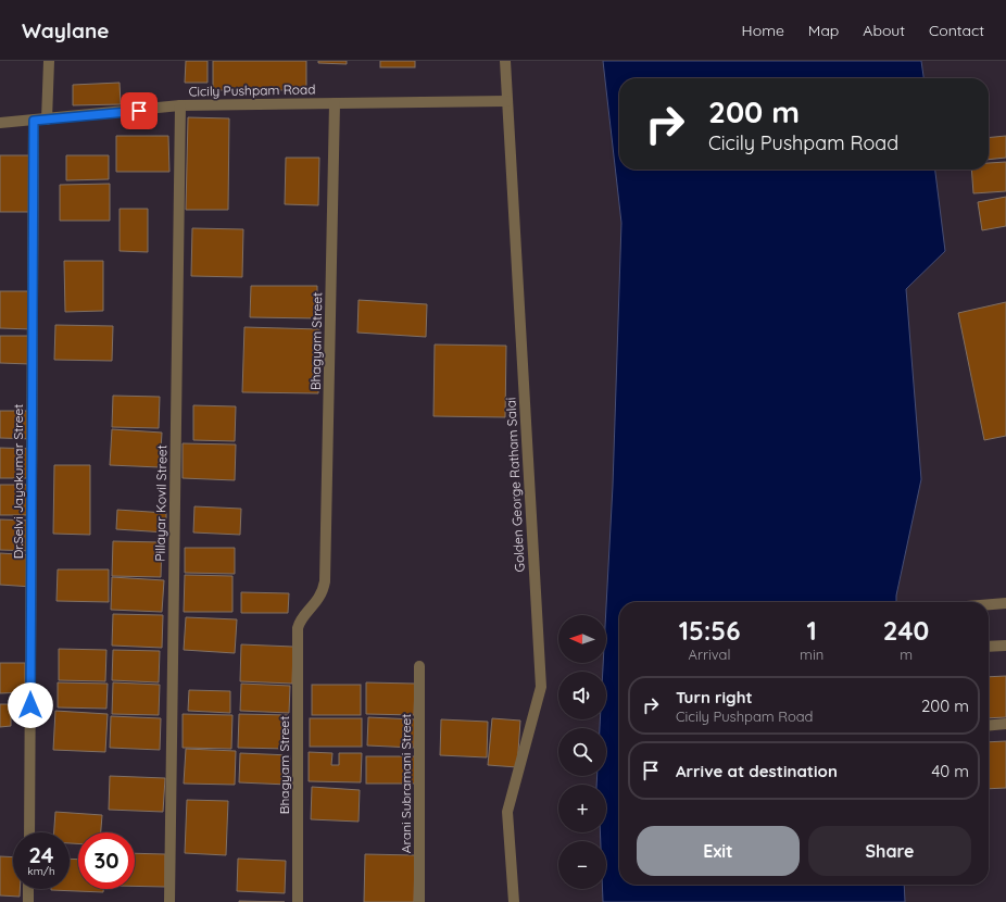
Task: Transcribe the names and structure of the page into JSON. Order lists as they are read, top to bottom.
{
  "streets": {
    "street": [
      "Cicily Pushpam Road",
      "Bhagyam Street",
      "Dr.Selvi Jayakumar Street",
      "Golden George Ratham Salai",
      "Pillayar Kovil Street",
      "Arani Subramani Street"
    ]
  },
  "crossings": [
    ["Cicily Pushpam Road", "Bhagyam Street"],
    ["Cicily Pushpam Road", "Dr.Selvi Jayakumar Street"],
    ["Cicily Pushpam Road", "Golden George Ratham Salai"],
    ["Cicily Pushpam Road", "Pillayar Kovil Street"]
  ],
  "north": "left",
  "page": {
    "header": "Waylane",
    "nav": [
      "Home",
      "Map",
      "About",
      "Contact"
    ],
    "turn": ["200 m", "Cicily Pushpam Road"],
    "eta": [
      "15:56",
      "Arrival",
      "1",
      "min",
      "240",
      "m"
    ],
    "map_buttons": ["+", "−"],
    "list": [
      {
        "name": "Turn right",
        "note": "Cicily Pushpam Road",
        "value": "200 m"
      },
      {
        "name": "Arrive at destination",
        "value": "40 m"
      }
    ],
    "buttons": ["Exit", "Share"],
    "speed": "24 km/h",
    "limit": "30"
  }
}
